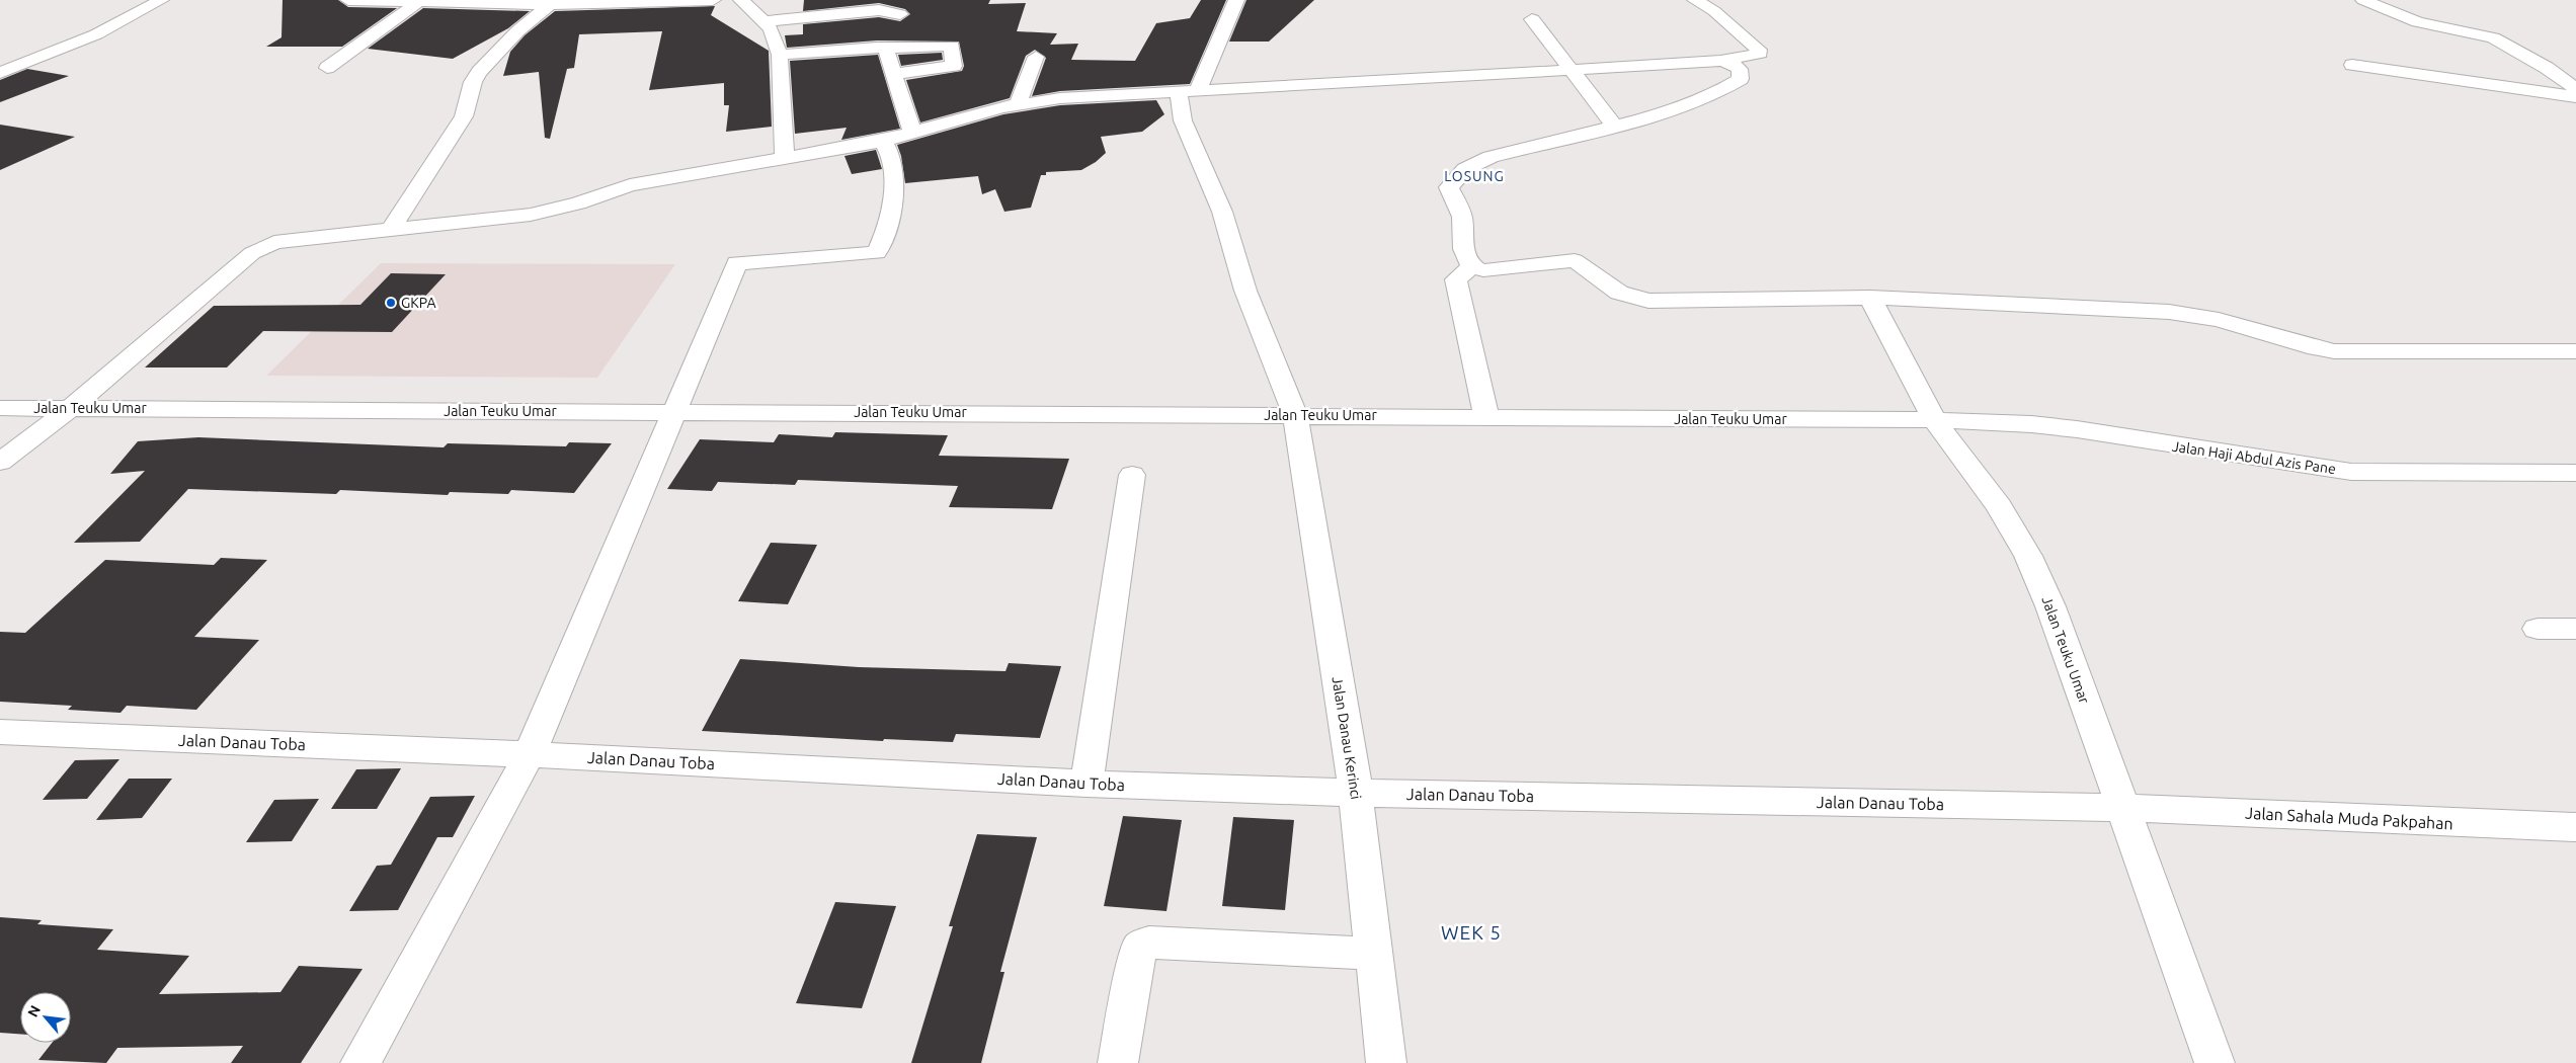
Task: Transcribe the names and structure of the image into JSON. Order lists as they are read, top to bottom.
{
  "streets": {
    "street": [
      "Jalan Teuku Umar",
      "Jalan Haji Abdul Azis Pane",
      "Jalan Danau Kerinci",
      "Jalan Danau Toba",
      "Jalan Sahala Muda Pakpahan"
    ]
  },
  "crossings": [
    ["Jalan Teuku Umar", "Jalan Haji Abdul Azis Pane"],
    ["Jalan Teuku Umar", "Jalan Danau Kerinci"],
    ["Jalan Teuku Umar", "Jalan Danau Toba"],
    ["Jalan Teuku Umar", "Jalan Sahala Muda Pakpahan"],
    ["Jalan Danau Kerinci", "Jalan Danau Toba"],
    ["Jalan Danau Toba", "Jalan Sahala Muda Pakpahan"]
  ],
  "districts": ["LOSUNG", "WEK 5"],
  "places": ["GKPA"],
  "north": "top left"
}
